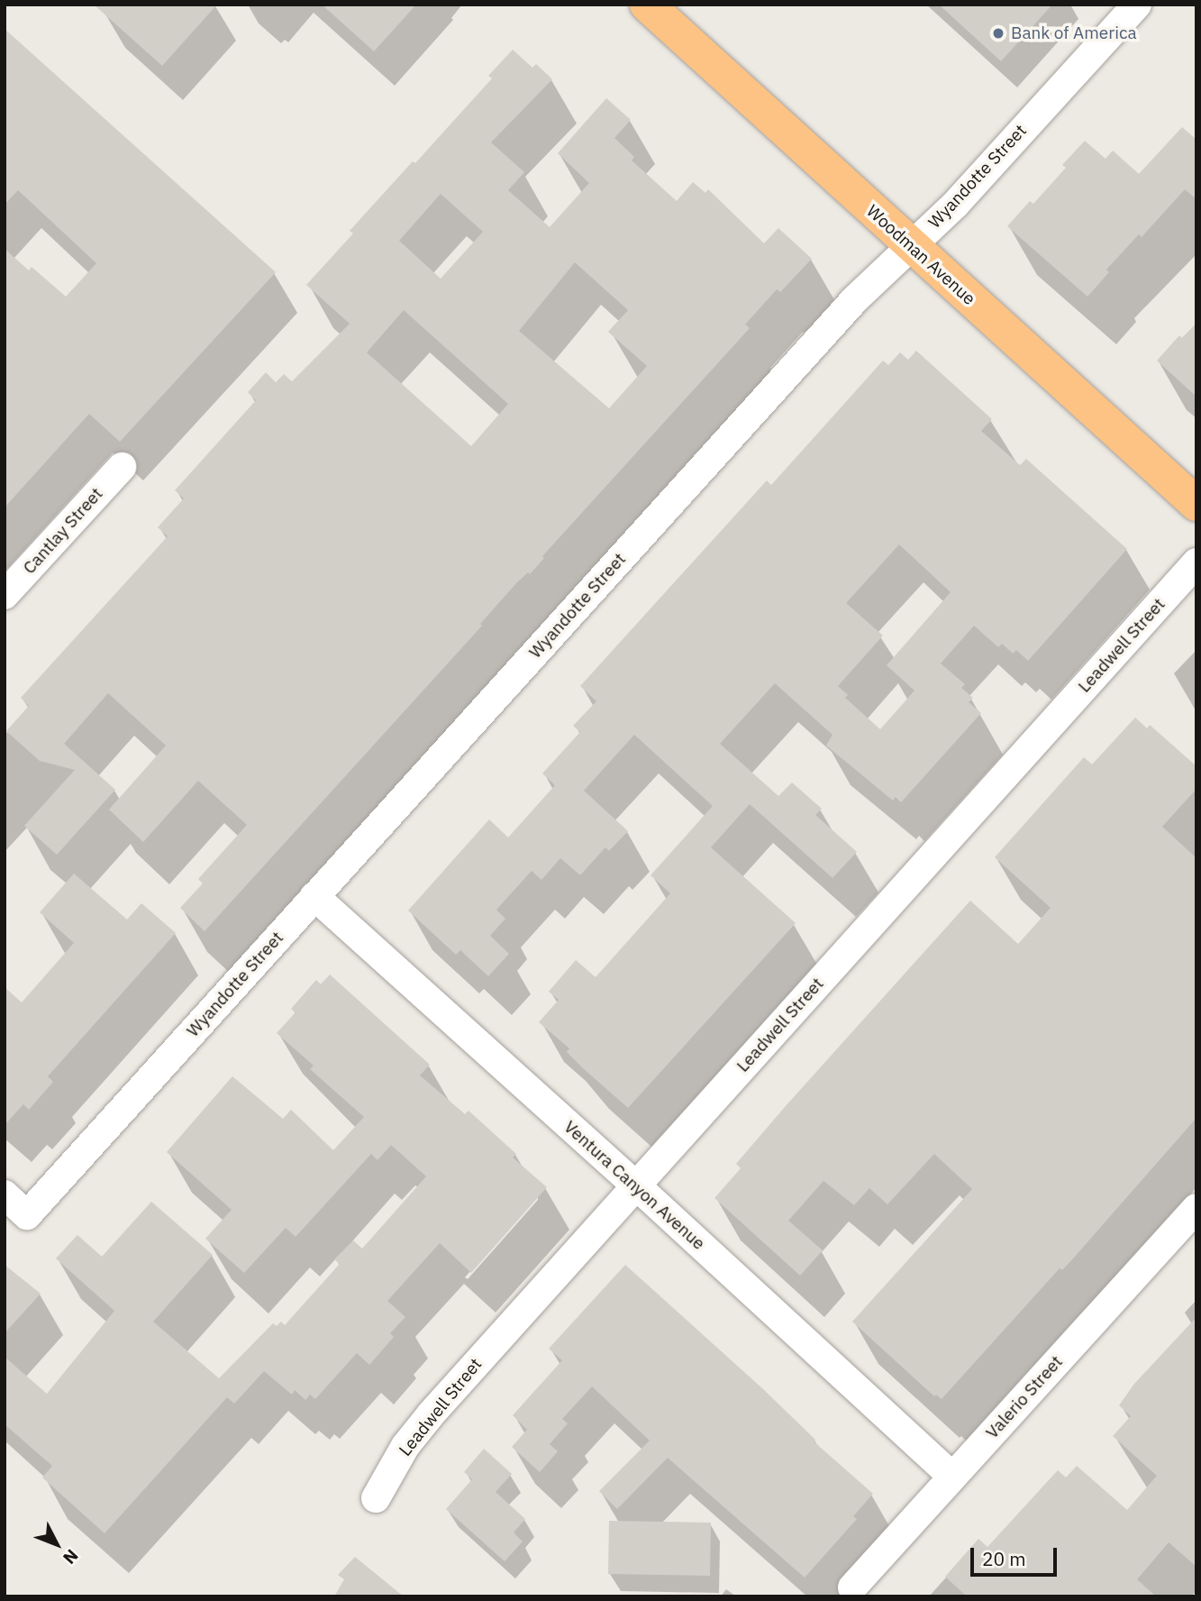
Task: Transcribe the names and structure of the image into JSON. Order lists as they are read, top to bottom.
{
  "streets": {
    "main road": ["Woodman Avenue"],
    "street": [
      "Wyandotte Street",
      "Cantlay Street",
      "Leadwell Street",
      "Ventura Canyon Avenue",
      "Valerio Street"
    ]
  },
  "crossings": [
    ["Wyandotte Street", "Woodman Avenue"],
    ["Wyandotte Street", "Ventura Canyon Avenue"],
    ["Leadwell Street", "Ventura Canyon Avenue"],
    ["Ventura Canyon Avenue", "Valerio Street"]
  ],
  "places": ["Bank of America"],
  "scale_bar": "20 m",
  "north": "bottom right"
}
